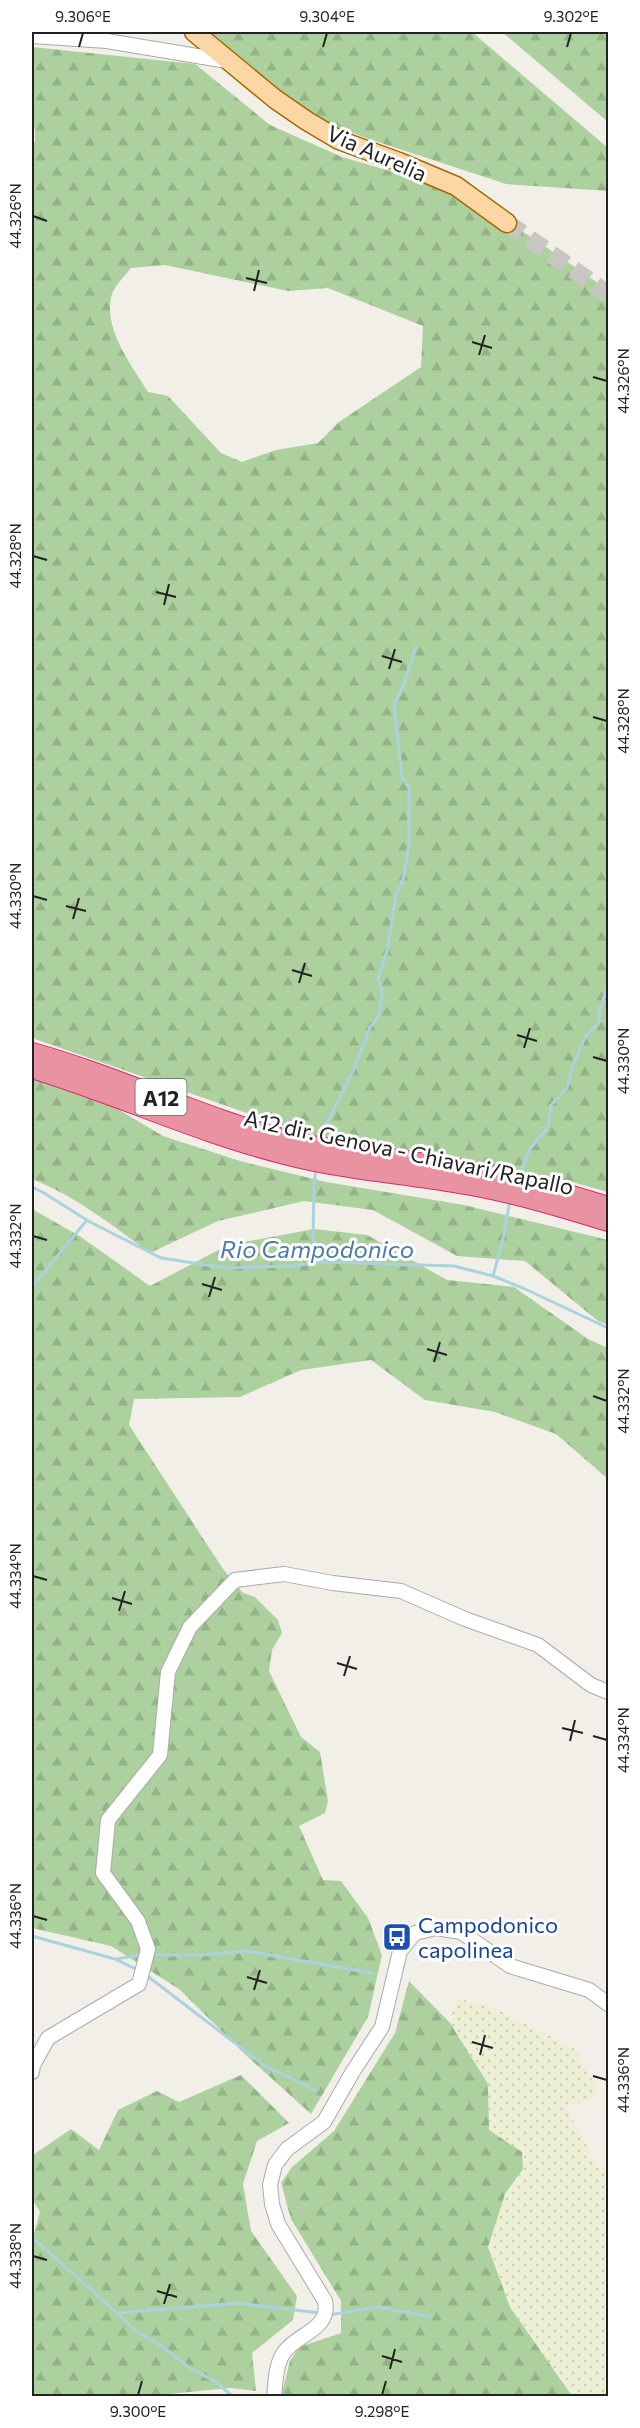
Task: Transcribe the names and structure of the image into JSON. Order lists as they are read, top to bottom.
{
  "streets": {
    "highway": ["A12", "A12 dir. Genova - Chiavari/Rapallo"],
    "main road": ["Via Aurelia"]
  },
  "crossings": [
    ["A12", "A12 dir. Genova - Chiavari/Rapallo"]
  ],
  "water": ["Rio Campodonico"],
  "places": {
    "bus stop": ["Campodonico capolinea"]
  },
  "coordinates": [
    "9.306°E",
    "9.304°E",
    "9.302°E",
    "44.326°N",
    "44.328°N",
    "44.330°N",
    "44.332°N",
    "44.334°N",
    "44.336°N",
    "44.338°N",
    "9.300°E",
    "9.298°E"
  ]
}
